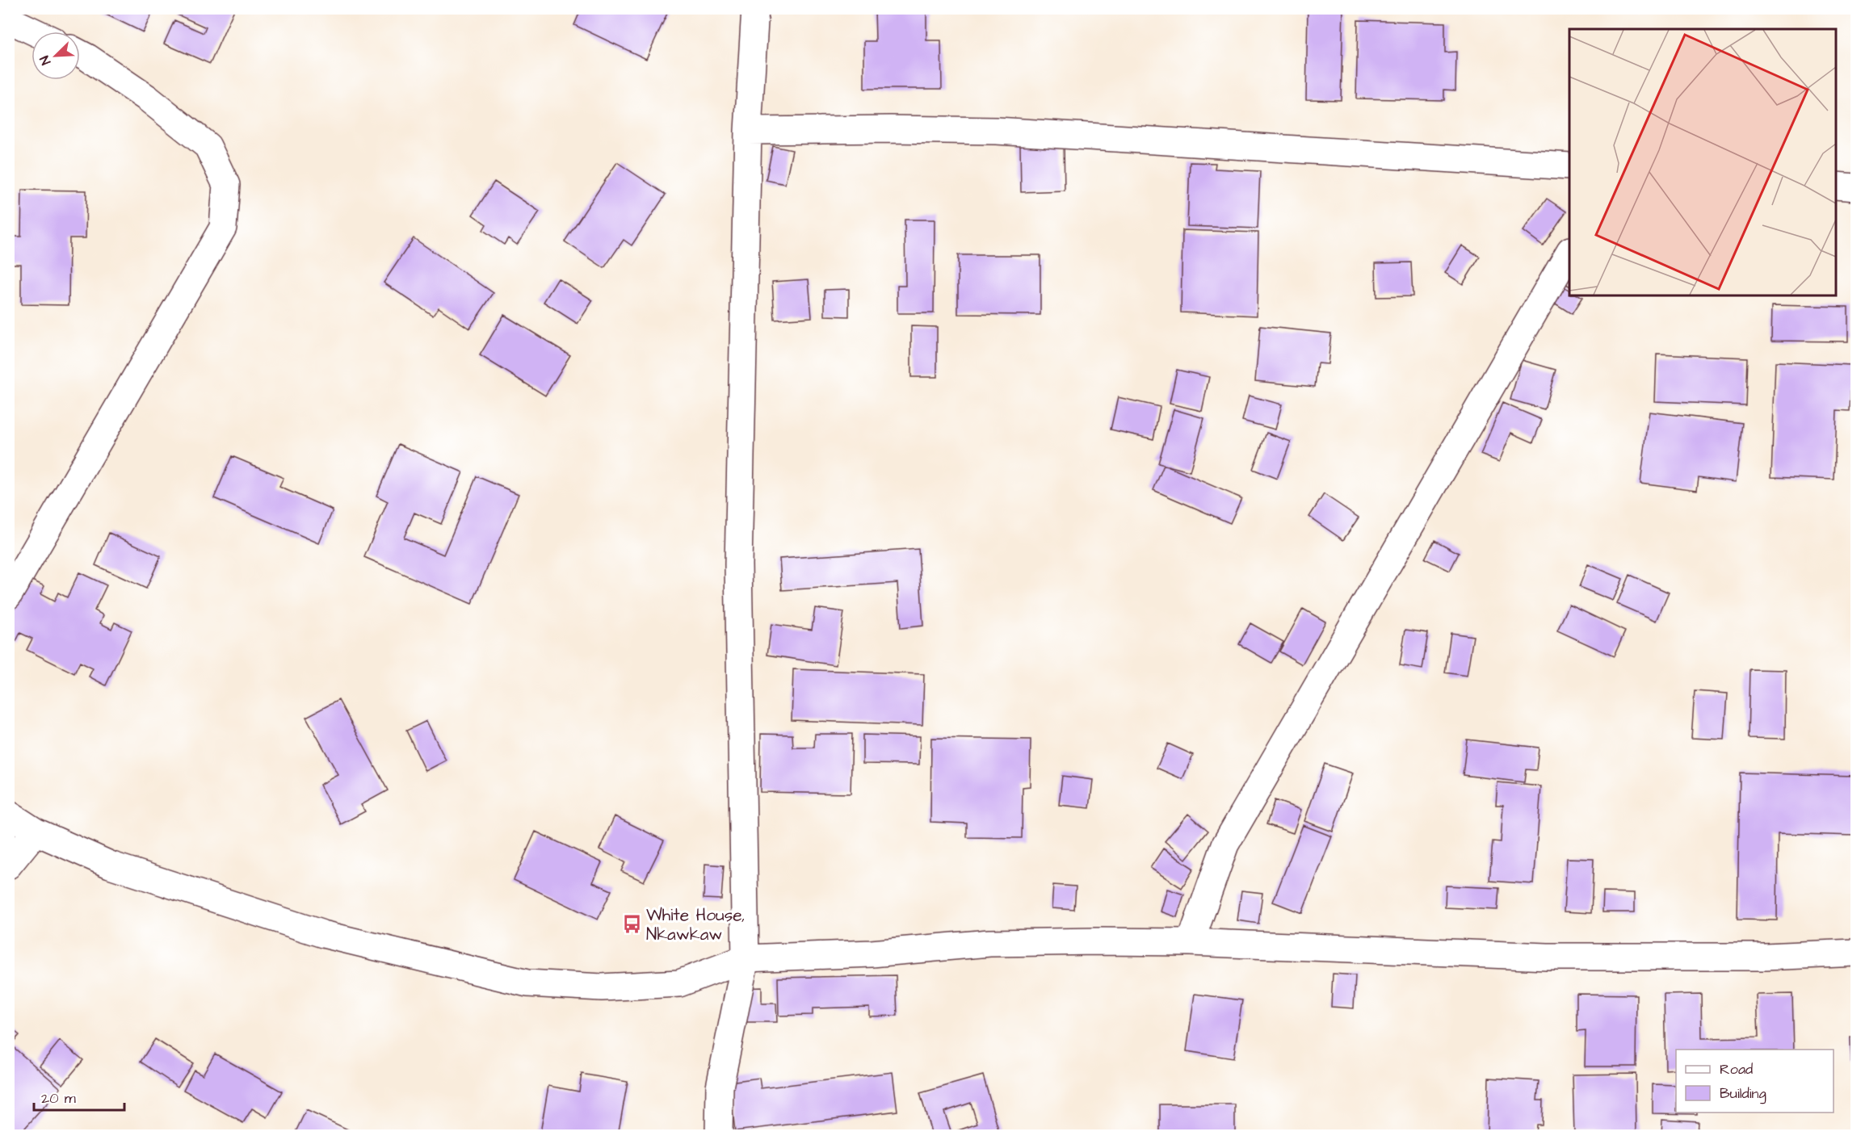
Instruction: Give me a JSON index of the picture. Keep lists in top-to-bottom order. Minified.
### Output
{"places":{"bus stop":["White House, Nkawkaw"]},"legend":["Road","Building"],"scale_bar":"20 m","north":"bottom left"}
